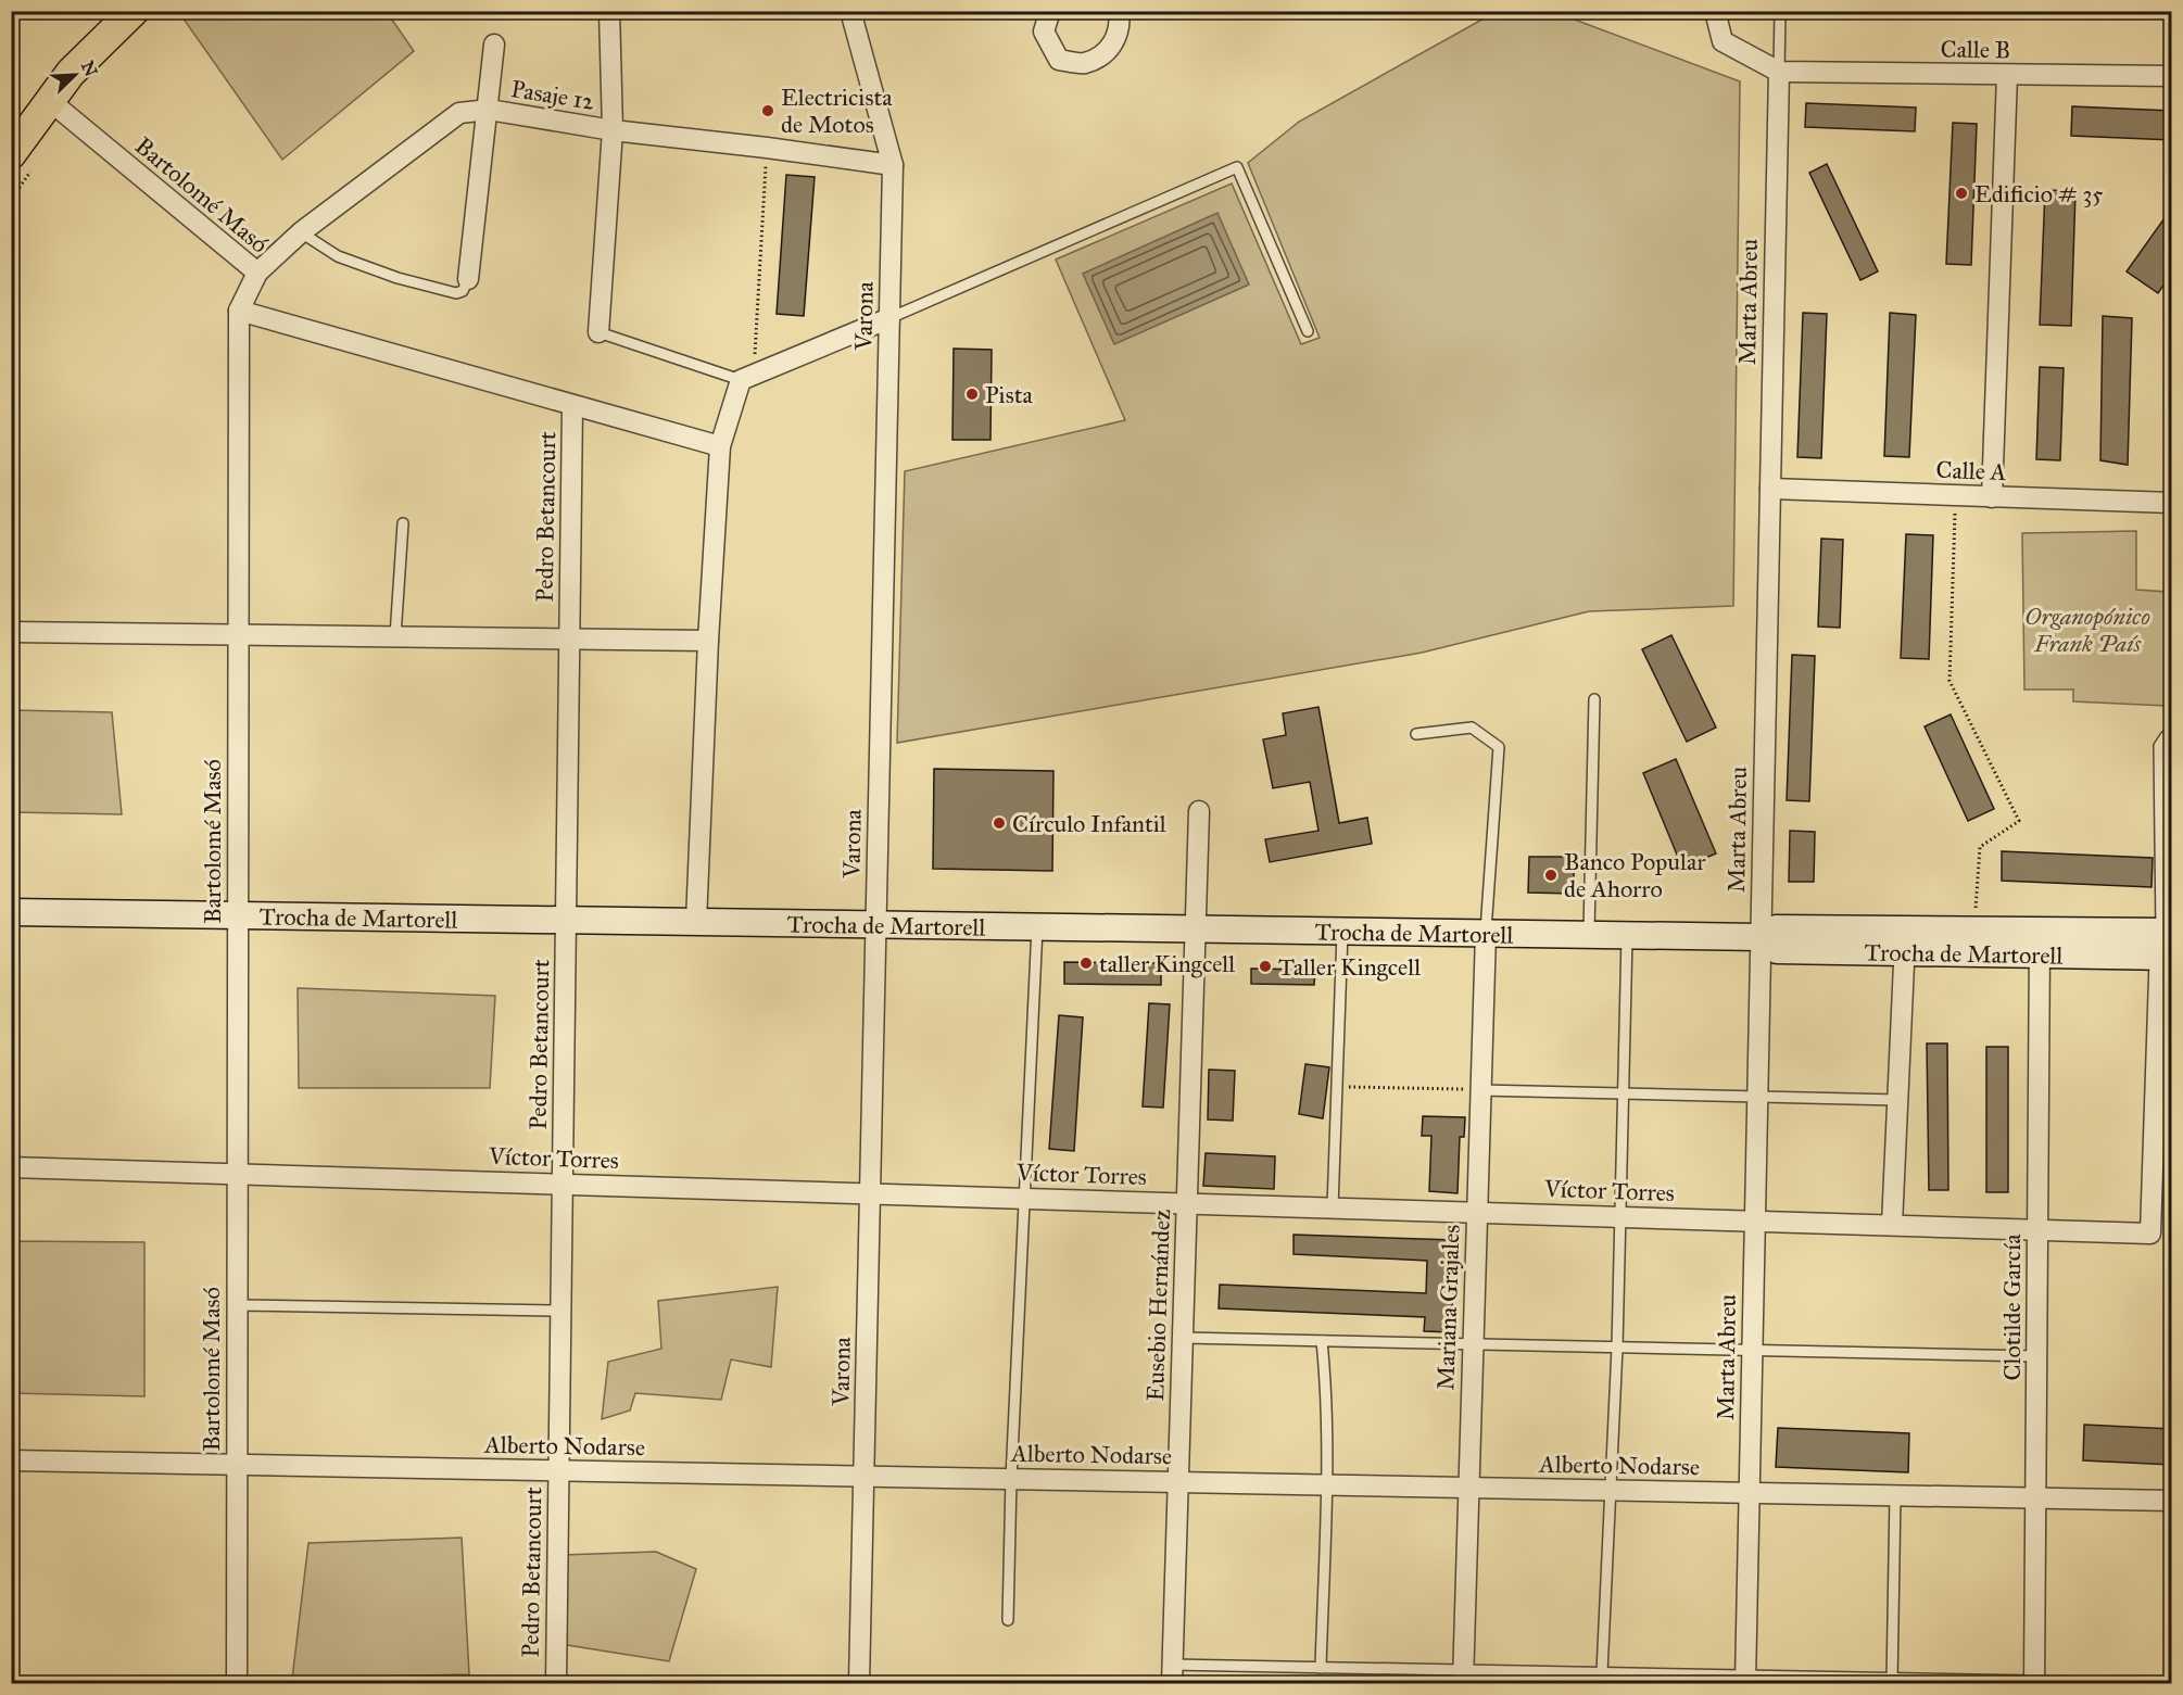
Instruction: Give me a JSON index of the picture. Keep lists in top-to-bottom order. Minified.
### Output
{"streets":{"street":["Calle B","Pasaje 12","Bartolomé Masó","Marta Abreu","Varona","Calle A","Pedro Betancourt","Trocha de Martorell","Víctor Torres","Eusebio Hernández","Mariana Grajales","Clotilde García","Alberto Nodarse"]},"crossings":[["Calle B","Marta Abreu"],["Pasaje 12","Bartolomé Masó"],["Pasaje 12","Varona"],["Bartolomé Masó","Trocha de Martorell"],["Bartolomé Masó","Víctor Torres"],["Bartolomé Masó","Alberto Nodarse"],["Marta Abreu","Calle A"],["Marta Abreu","Trocha de Martorell"],["Marta Abreu","Víctor Torres"],["Marta Abreu","Alberto Nodarse"],["Varona","Trocha de Martorell"],["Varona","Víctor Torres"],["Varona","Alberto Nodarse"],["Pedro Betancourt","Trocha de Martorell"],["Pedro Betancourt","Víctor Torres"],["Pedro Betancourt","Alberto Nodarse"],["Trocha de Martorell","Víctor Torres"],["Trocha de Martorell","Eusebio Hernández"],["Trocha de Martorell","Mariana Grajales"],["Trocha de Martorell","Clotilde García"],["Víctor Torres","Eusebio Hernández"],["Víctor Torres","Mariana Grajales"],["Víctor Torres","Clotilde García"],["Eusebio Hernández","Alberto Nodarse"],["Mariana Grajales","Alberto Nodarse"],["Clotilde García","Alberto Nodarse"]],"parks":["Organopónico Frank País"],"places":["Electricista de Motos","Edificio # 35","Pista","Círculo Infantil","Banco Popular de Ahorro","taller Kingcell","Taller Kingcell"],"north":"top right"}
